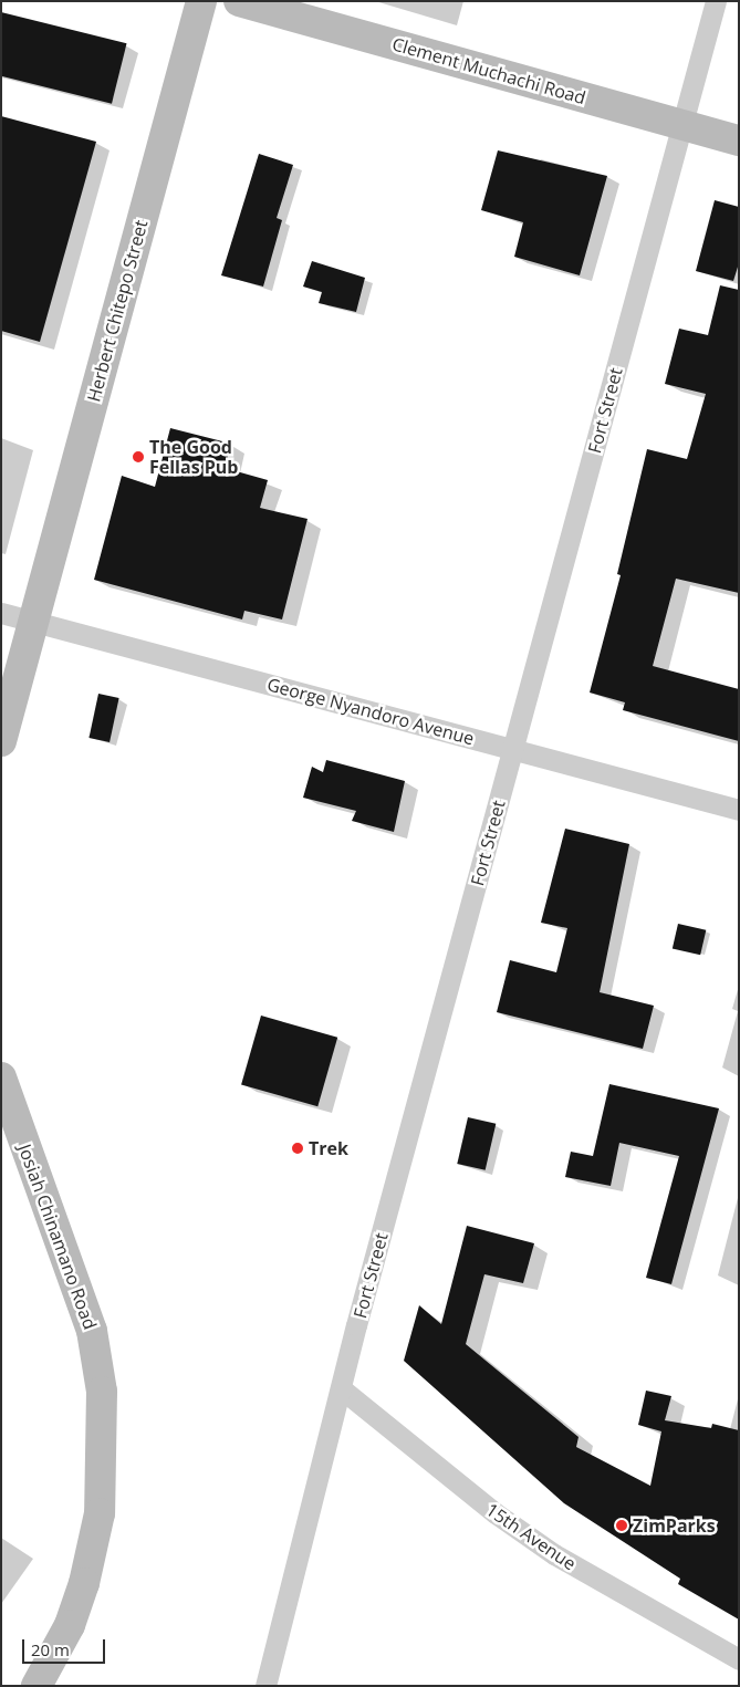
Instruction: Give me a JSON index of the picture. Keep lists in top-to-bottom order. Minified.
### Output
{"streets":{"street":["Clement Muchachi Road","Herbert Chitepo Street","Fort Street","George Nyandoro Avenue","Josiah Chinamano Road","15th Avenue"]},"crossings":[["Clement Muchachi Road","Fort Street"],["Herbert Chitepo Street","George Nyandoro Avenue"],["Fort Street","George Nyandoro Avenue"],["Fort Street","15th Avenue"]],"places":["The Good Fellas Pub","Trek","ZimParks"],"scale_bar":"20 m"}
